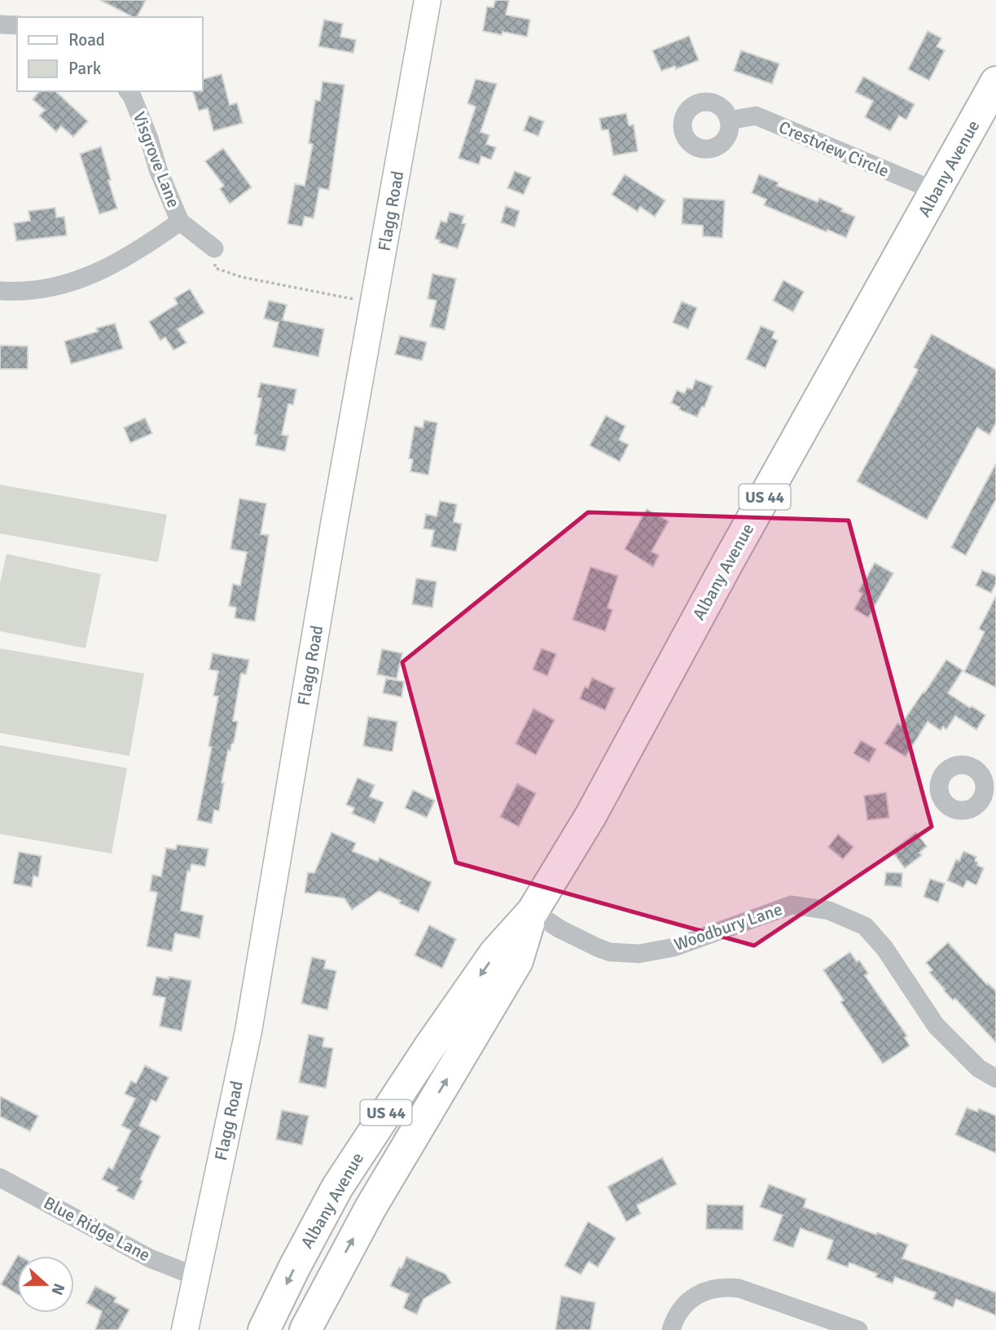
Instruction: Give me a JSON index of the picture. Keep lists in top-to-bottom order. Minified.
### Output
{"streets":{"highway":["Albany Avenue","US 44"],"street":["Crestview Circle","Visgrove Lane","Flagg Road","Woodbury Lane","Blue Ridge Lane"]},"crossings":[["Crestview Circle","Albany Avenue"],["Albany Avenue","Woodbury Lane"],["Flagg Road","Blue Ridge Lane"]],"legend":["Road","Park"],"north":"right"}
